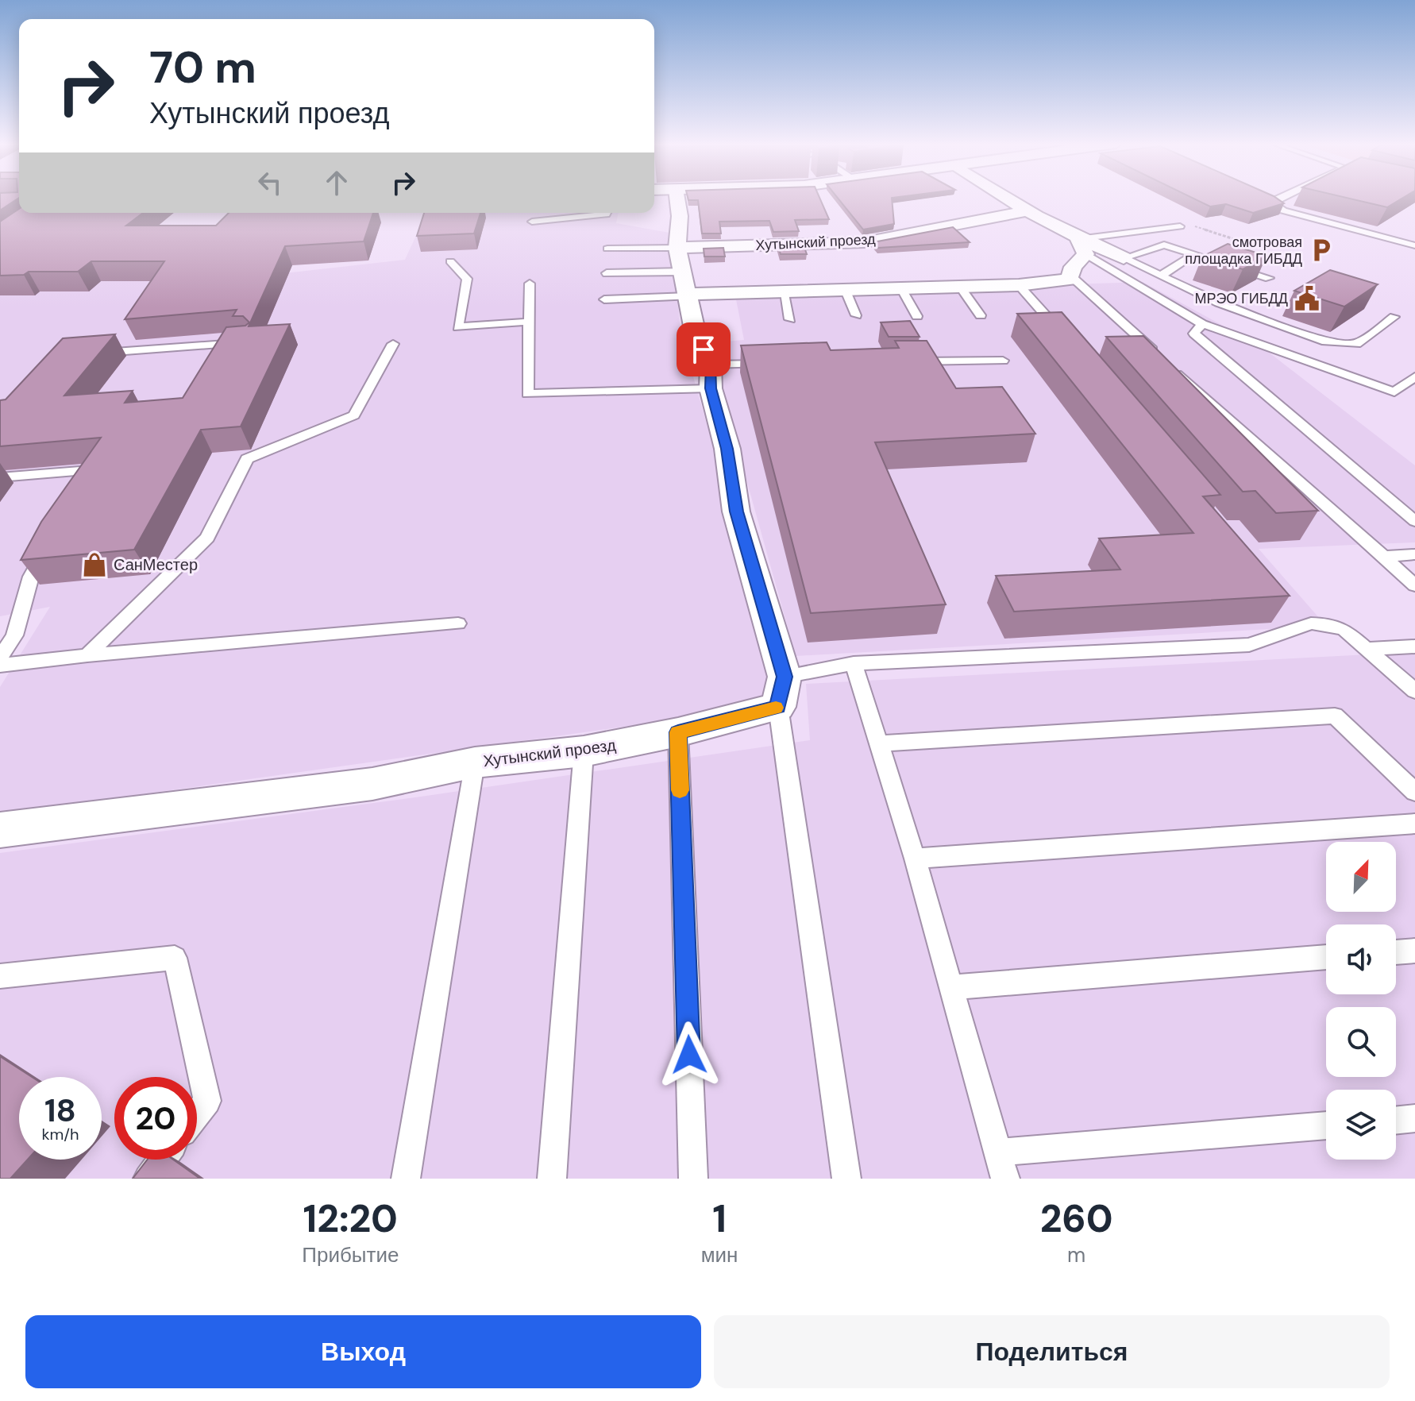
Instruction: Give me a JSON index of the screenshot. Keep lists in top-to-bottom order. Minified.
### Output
{"streets":{"street":["Хутынский проезд"]},"places":{"parking":["смотровая площадка ГИБДД"],"public building":["МРЭО ГИБДД"],"shop":["СанМестер"]},"north":"top right","page":{"turn":["70 m","Хутынский проезд"],"speed":"18 km/h","limit":"20","eta":["12:20","Прибытие","1","мин","260","m"],"buttons":["Выход","Поделиться"]}}
